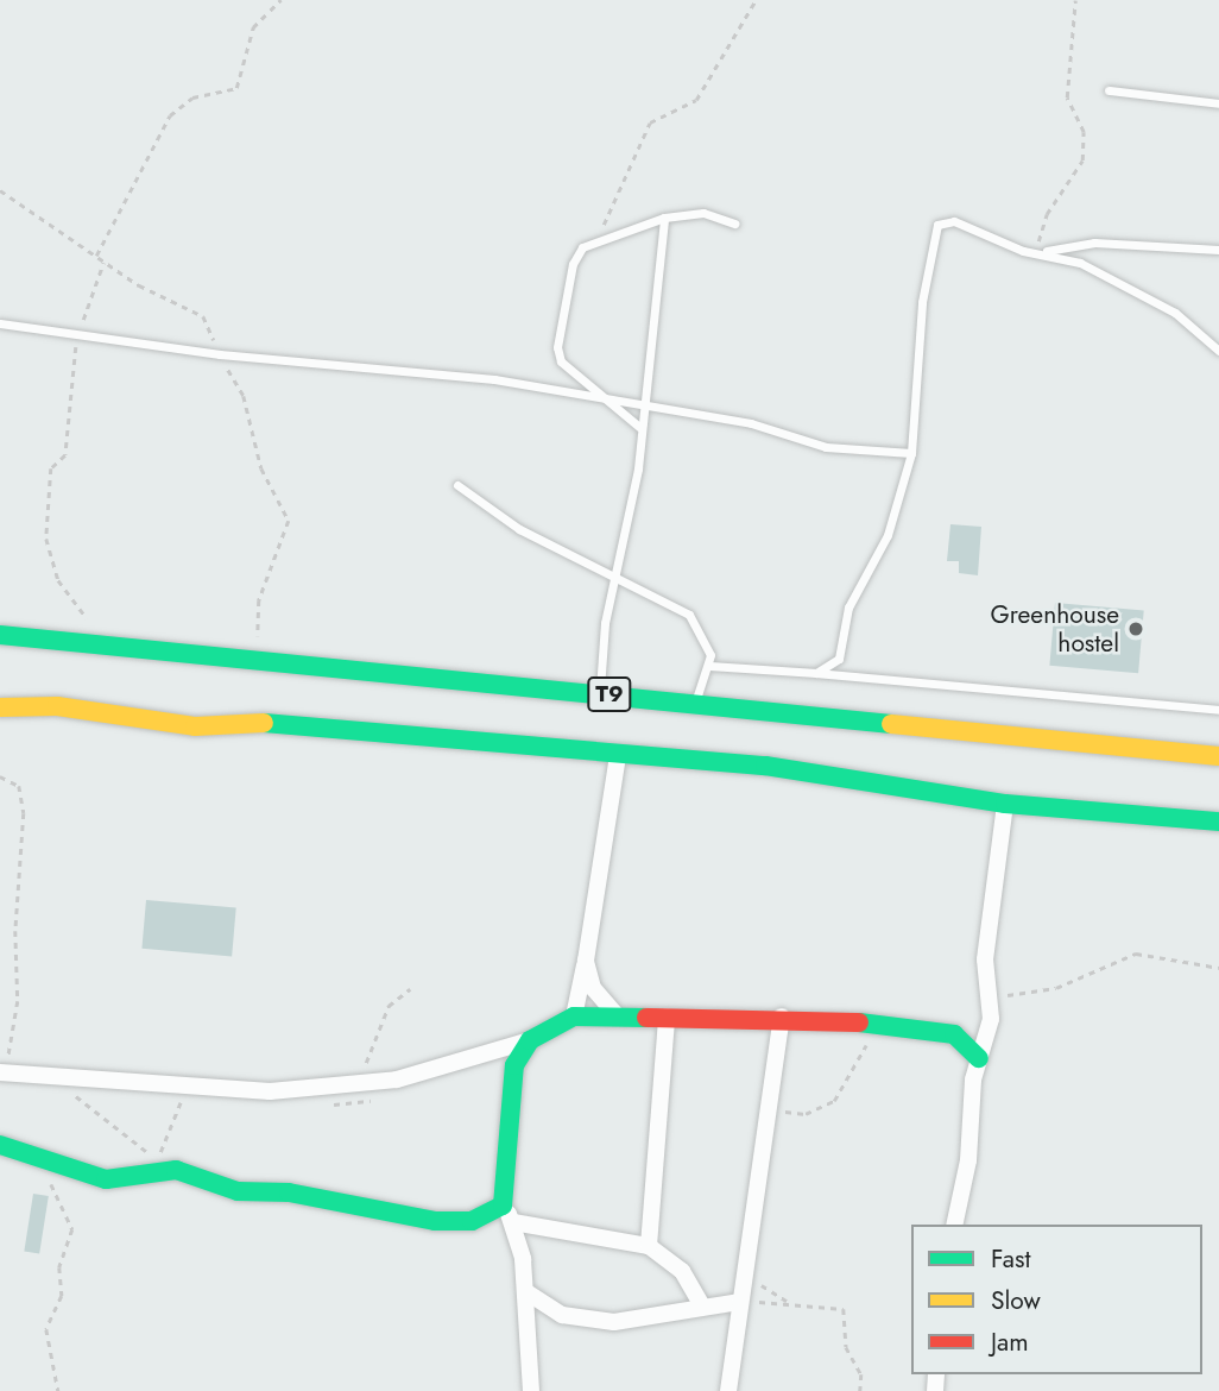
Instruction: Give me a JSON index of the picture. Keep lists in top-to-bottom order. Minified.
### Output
{"streets":{"main road":["T9"]},"places":["Greenhouse hostel"],"legend":["Fast","Slow","Jam"]}
